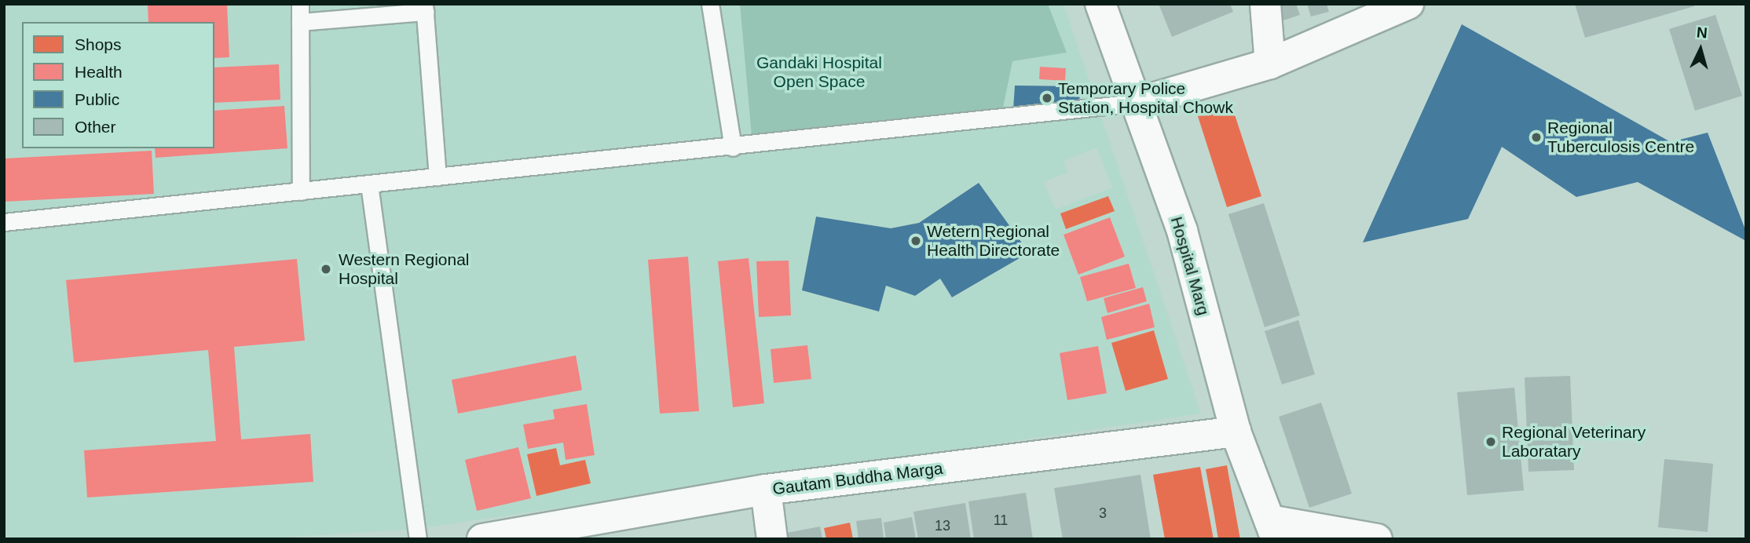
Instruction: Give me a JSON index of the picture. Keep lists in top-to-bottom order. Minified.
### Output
{"streets":{"main road":["Hospital Marg","Gautam Buddha Marga"]},"crossings":[["Hospital Marg","Gautam Buddha Marga"]],"parks":["Gandaki Hospital Open Space"],"places":["Temporary Police Station, Hospital Chowk","Regional Tuberculosis Centre","Wetern Regional Health Directorate","Western Regional Hospital","Regional Veterinary Laboratary"],"house_numbers":["3","11","13"],"legend":["Shops","Health","Public","Other"],"north":"top"}
